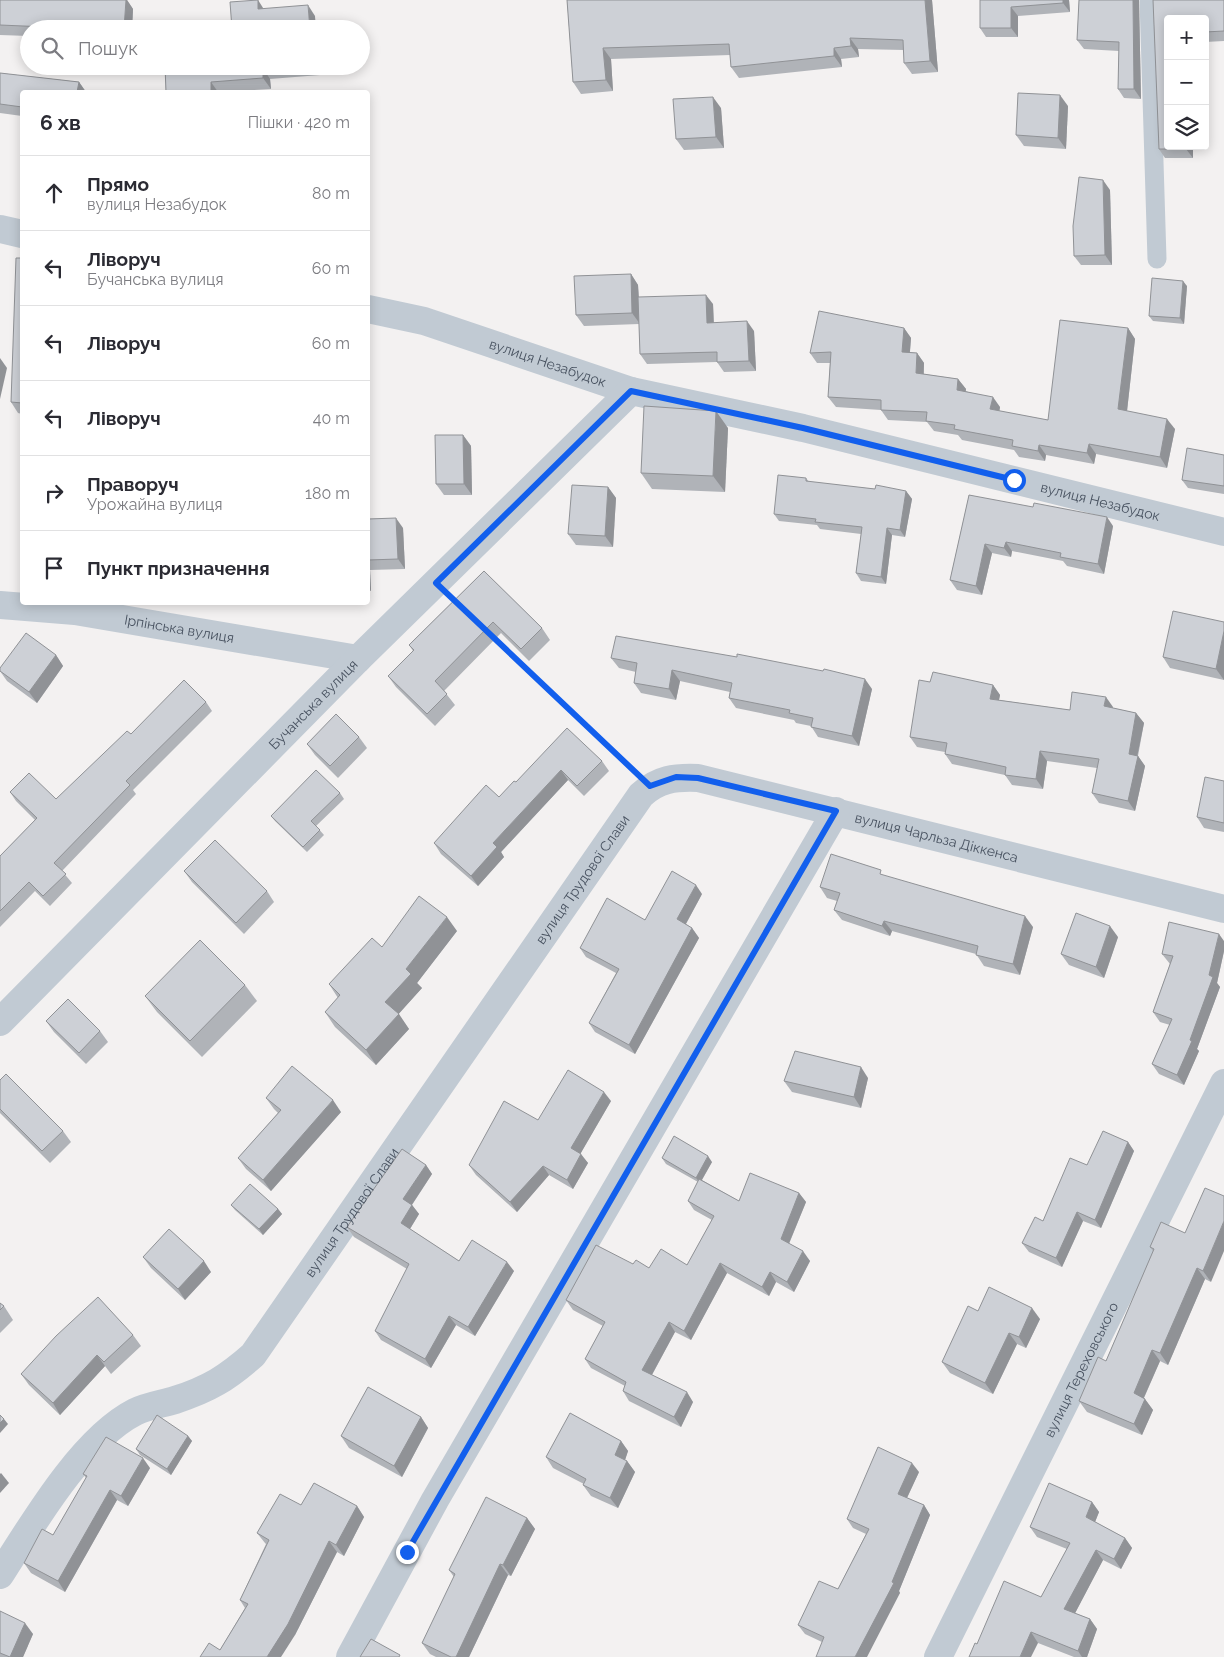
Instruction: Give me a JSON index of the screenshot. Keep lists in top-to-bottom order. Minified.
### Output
{"streets":{"street":["вулиця Незабудок","Ірпінська вулиця","Бучанська вулиця","вулиця Чарльза Діккенса","вулиця Трудової Слави","вулиця Тереховського"]},"crossings":[["вулиця Незабудок","Бучанська вулиця"],["Ірпінська вулиця","Бучанська вулиця"],["вулиця Чарльза Діккенса","вулиця Трудової Слави"]],"page":{"map_buttons":["+","−"],"search":"Пошук","heading":["6 хв","Пішки · 420 m"],"list":[["Прямо","вулиця Незабудок","80 m"],["Ліворуч","Бучанська вулиця","60 m"],["Ліворуч","60 m"],["Ліворуч","40 m"],["Праворуч","Урожайна вулиця","180 m"],"Пункт призначення"]}}
